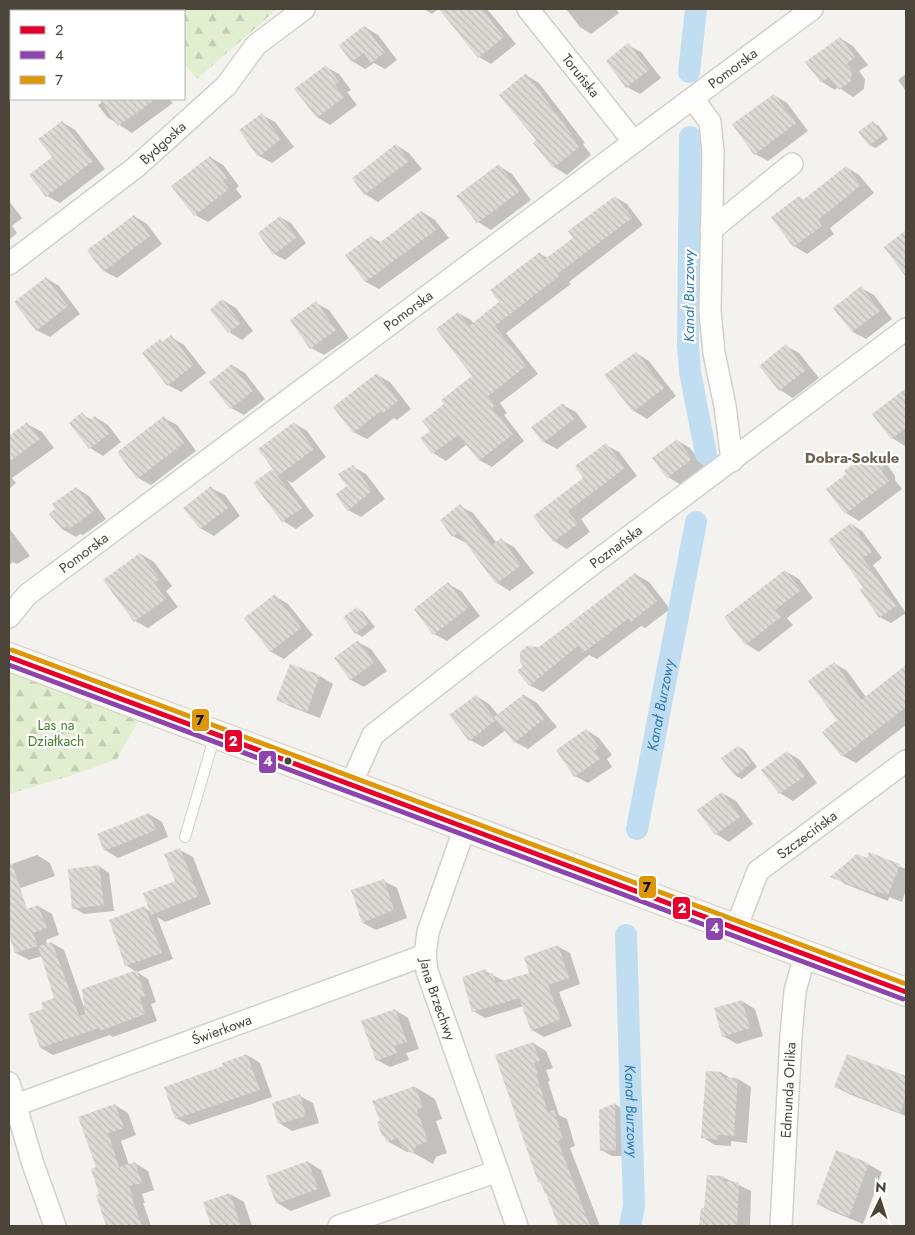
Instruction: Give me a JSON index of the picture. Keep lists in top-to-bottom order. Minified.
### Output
{"streets":{"street":["Pomorska","Toruńska","Bydgoska","Poznańska","Szczecińska","Jana Brzechwy","Świerkowa","Edmunda Orlika"]},"crossings":[["Pomorska","Toruńska"],["Jana Brzechwy","Świerkowa"]],"districts":["Dobra-Sokule"],"water":["Kanał Burzowy"],"parks":["Las na Działkach"],"lines":["transit line 7","transit line 2","transit line 4"],"legend":["2","4","7"],"north":"top"}
